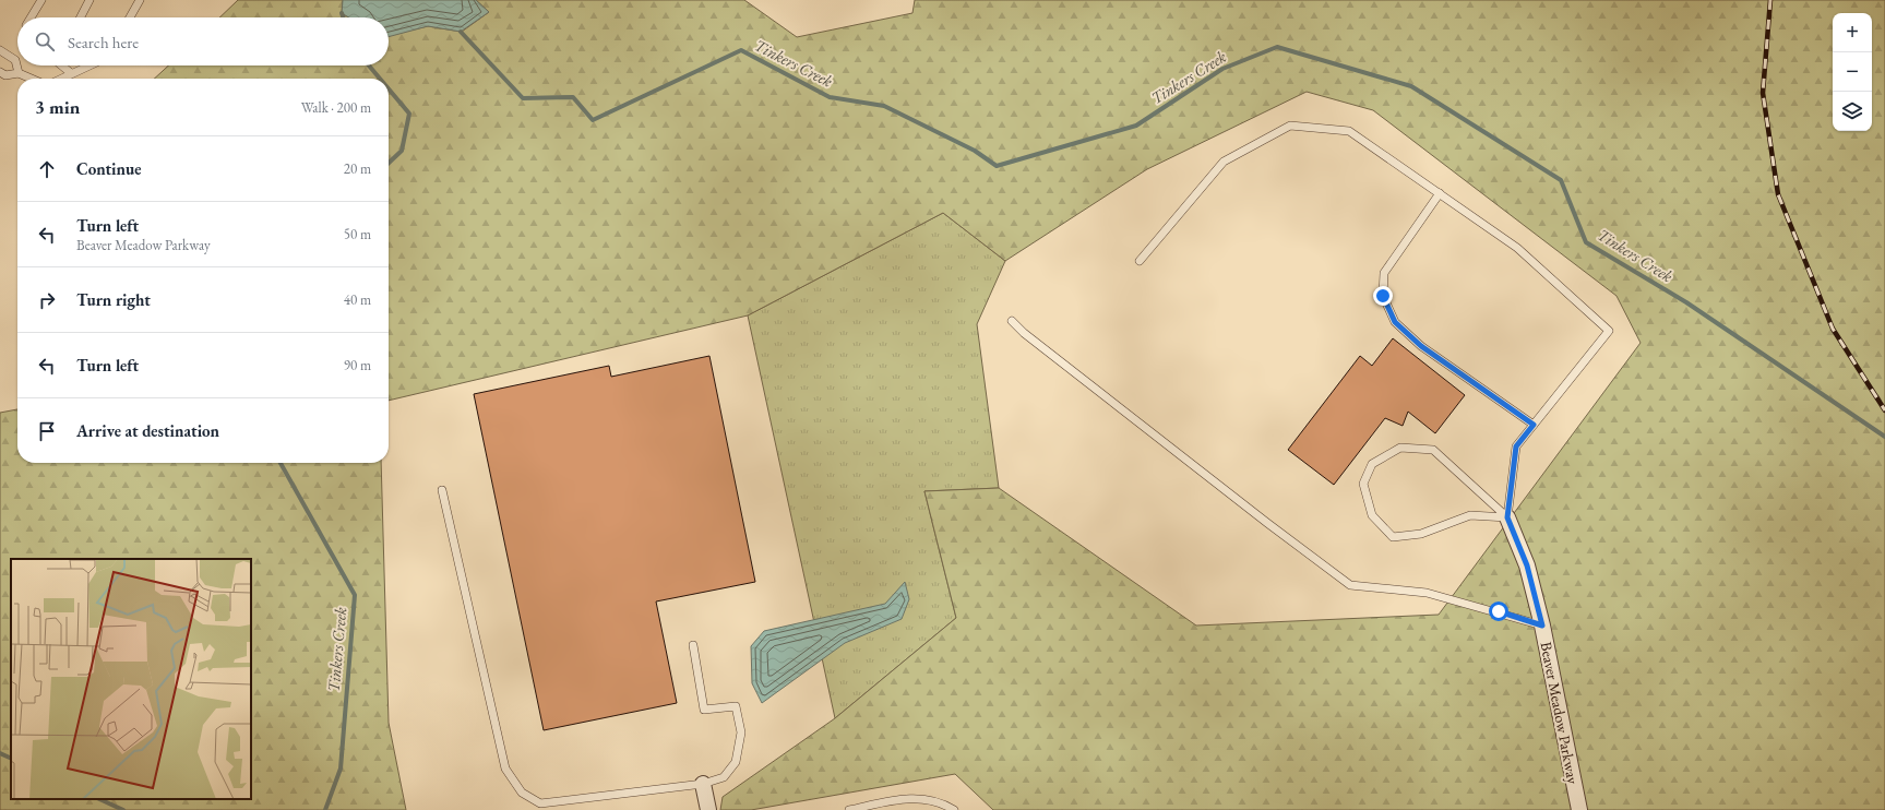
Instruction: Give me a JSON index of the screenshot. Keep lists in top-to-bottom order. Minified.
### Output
{"streets":{"street":["Beaver Meadow Parkway"]},"water":["Tinkers Creek"],"page":{"map_buttons":["+","−"],"search":"Search here","heading":["3 min","Walk · 200 m"],"list":[["Continue","20 m"],["Turn left","Beaver Meadow Parkway","50 m"],["Turn right","40 m"],["Turn left","90 m"],"Arrive at destination"]}}
